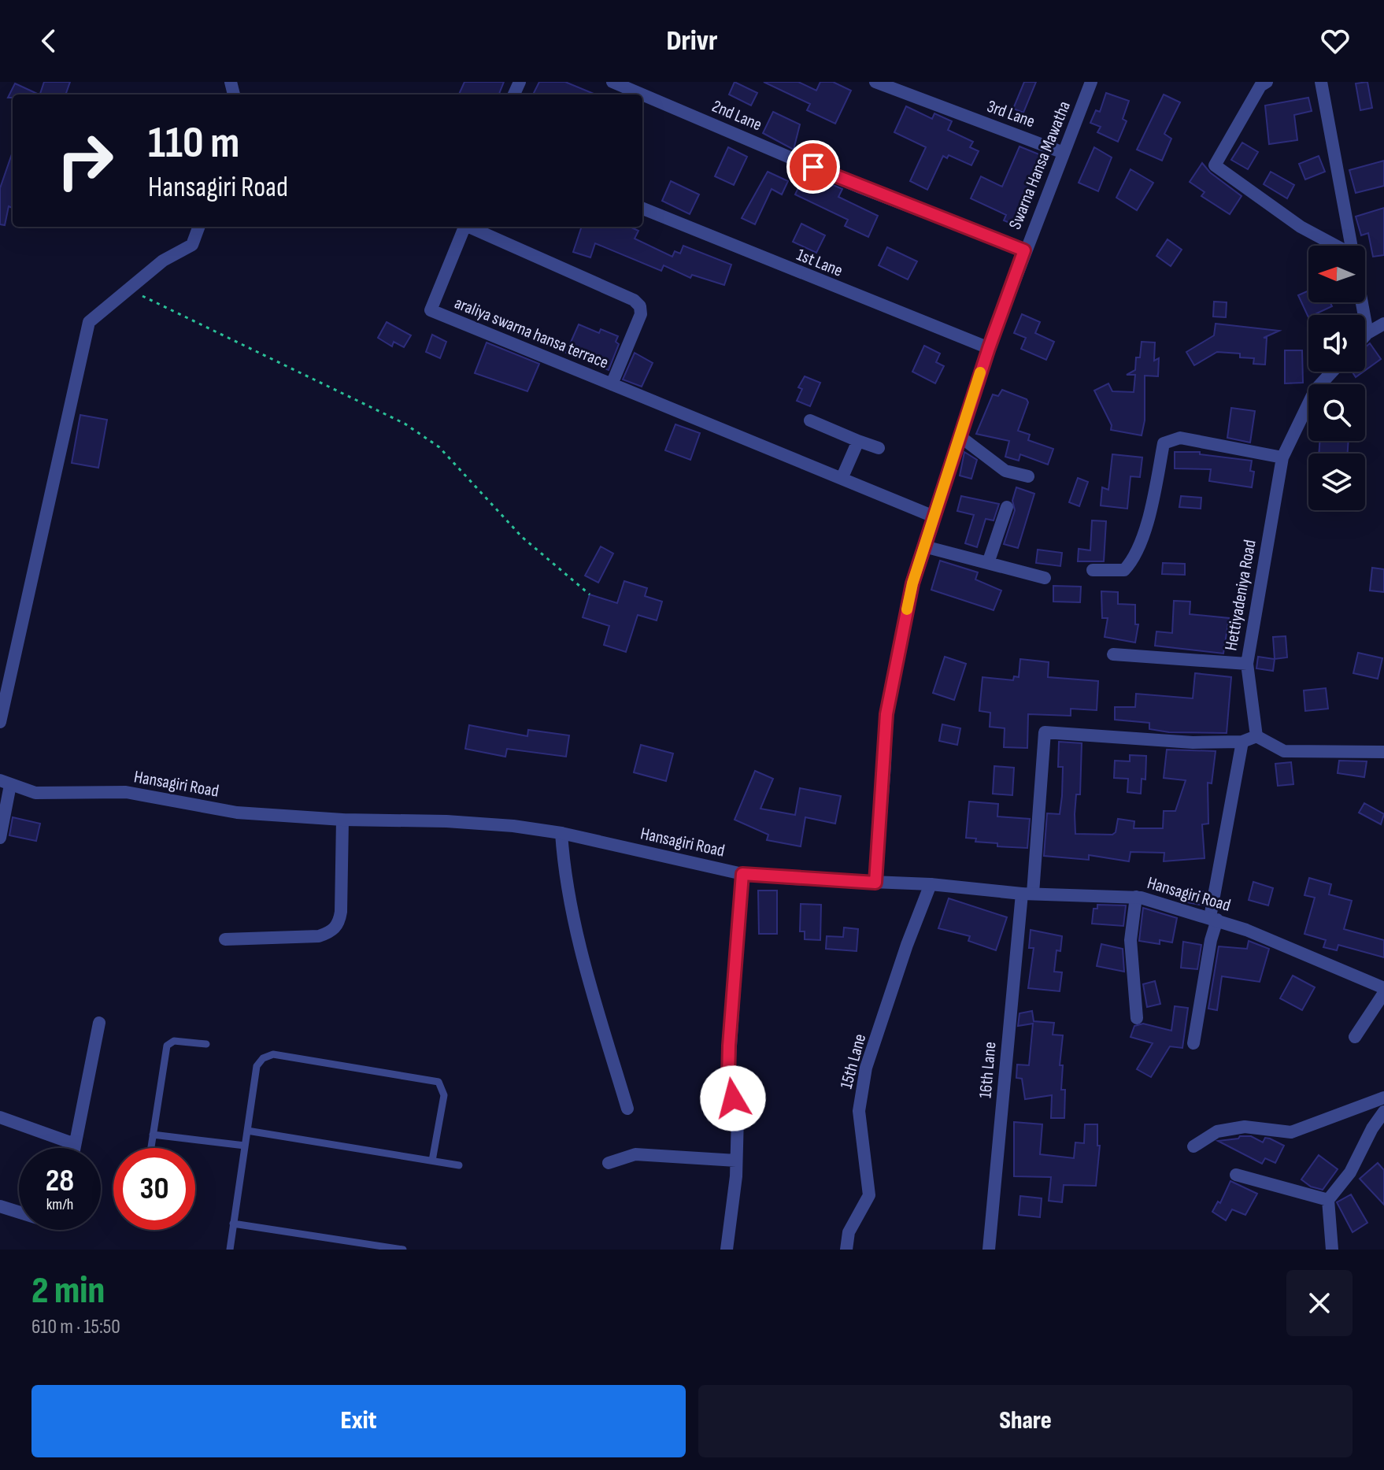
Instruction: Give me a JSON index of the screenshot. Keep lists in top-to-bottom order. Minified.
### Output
{"streets":{"street":["3rd Lane","2nd Lane","Swarna Hansa Mawatha","1st Lane","araliya swarna hansa terrace","Hettiyadeniya Road","Hansagiri Road","15th Lane","16th Lane"]},"crossings":[["3rd Lane","Swarna Hansa Mawatha"],["2nd Lane","Swarna Hansa Mawatha"],["Swarna Hansa Mawatha","1st Lane"],["Swarna Hansa Mawatha","araliya swarna hansa terrace"],["Swarna Hansa Mawatha","Hansagiri Road"],["Hansagiri Road","15th Lane"],["Hansagiri Road","16th Lane"]],"north":"left","page":{"header":"Drivr","turn":["110 m","Hansagiri Road"],"speed":"28 km/h","limit":"30","heading":["2 min","610 m · 15:50"],"buttons":["Exit","Share"]}}
